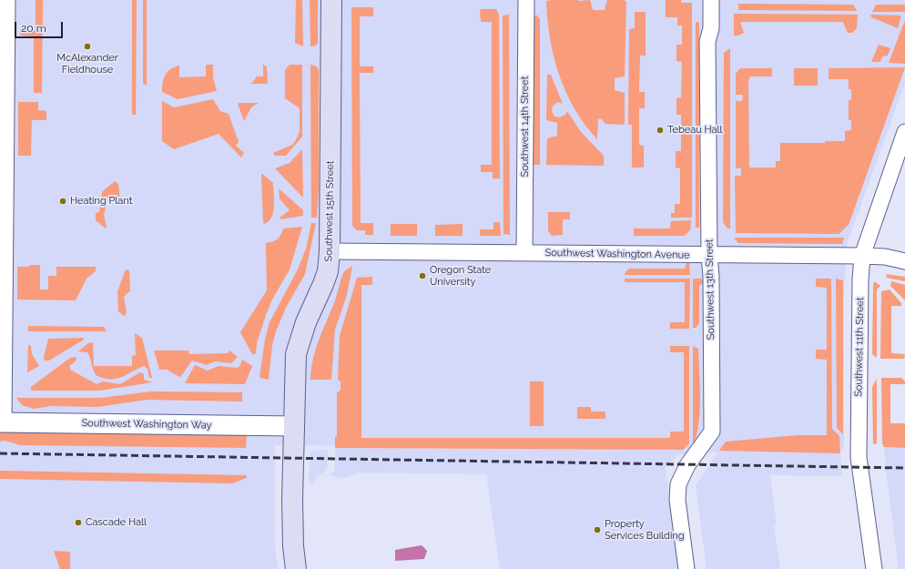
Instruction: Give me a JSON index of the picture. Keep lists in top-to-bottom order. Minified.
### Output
{"streets":{"main road":["Southwest 15th Street"],"street":["Southwest 14th Street","Southwest Washington Avenue","Southwest 13th Street","Southwest 11th Street","Southwest Washington Way"]},"crossings":[["Southwest 14th Street","Southwest Washington Avenue"],["Southwest 15th Street","Southwest Washington Avenue"],["Southwest 15th Street","Southwest Washington Way"],["Southwest Washington Avenue","Southwest 13th Street"],["Southwest Washington Avenue","Southwest 11th Street"]],"places":["McAlexander Fieldhouse","Tebeau Hall","Heating Plant","Oregon State University","Cascade Hall","Property Services Building"],"scale_bar":"20 m"}
